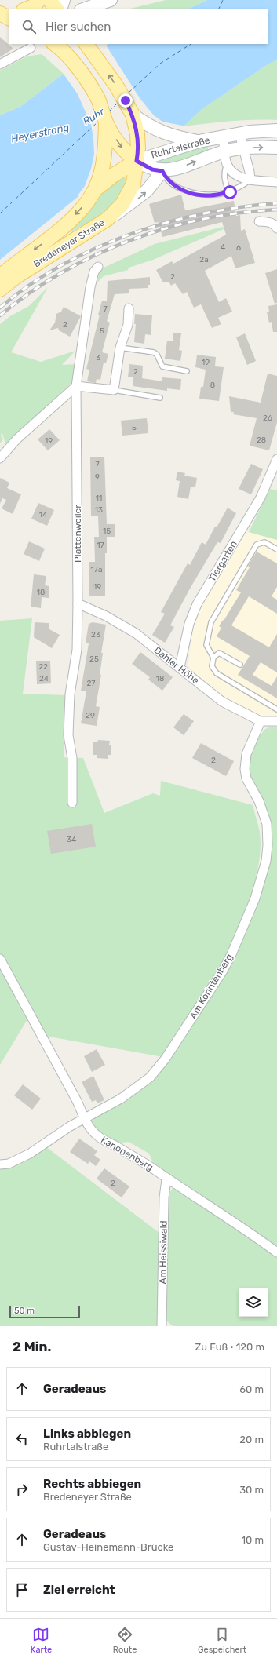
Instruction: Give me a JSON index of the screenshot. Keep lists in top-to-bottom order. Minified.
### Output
{"streets":{"main road":["Ruhrtalstraße","Bredeneyer Straße"],"street":["Plattenweiler","Tiergarten","Dahler Höhe","Am Korintenberg","Kanonenberg","Am Heissiwald"]},"crossings":[["Ruhrtalstraße","Bredeneyer Straße"],["Plattenweiler","Dahler Höhe"],["Tiergarten","Dahler Höhe"],["Dahler Höhe","Am Korintenberg"],["Am Korintenberg","Kanonenberg"],["Kanonenberg","Am Heissiwald"]],"water":["Ruhr","Heyerstrang"],"house_numbers":["4","6","2a","2","7","2","5","3","19","2","8","26","5","28","19","7","9","11","13","14","15","17","17a","19","18","23","25","22","24","18","27","29","2","34","2"],"scale_bar":"50 m","page":{"search":"Hier suchen","scale":"50 m","heading":["2 Min.","Zu Fuß · 120 m"],"list":[["Geradeaus","60 m"],["Links abbiegen","Ruhrtalstraße","20 m"],["Rechts abbiegen","Bredeneyer Straße","30 m"],["Geradeaus","Gustav-Heinemann-Brücke","10 m"],"Ziel erreicht"],"nav":["Karte","Route","Gespeichert"]}}
